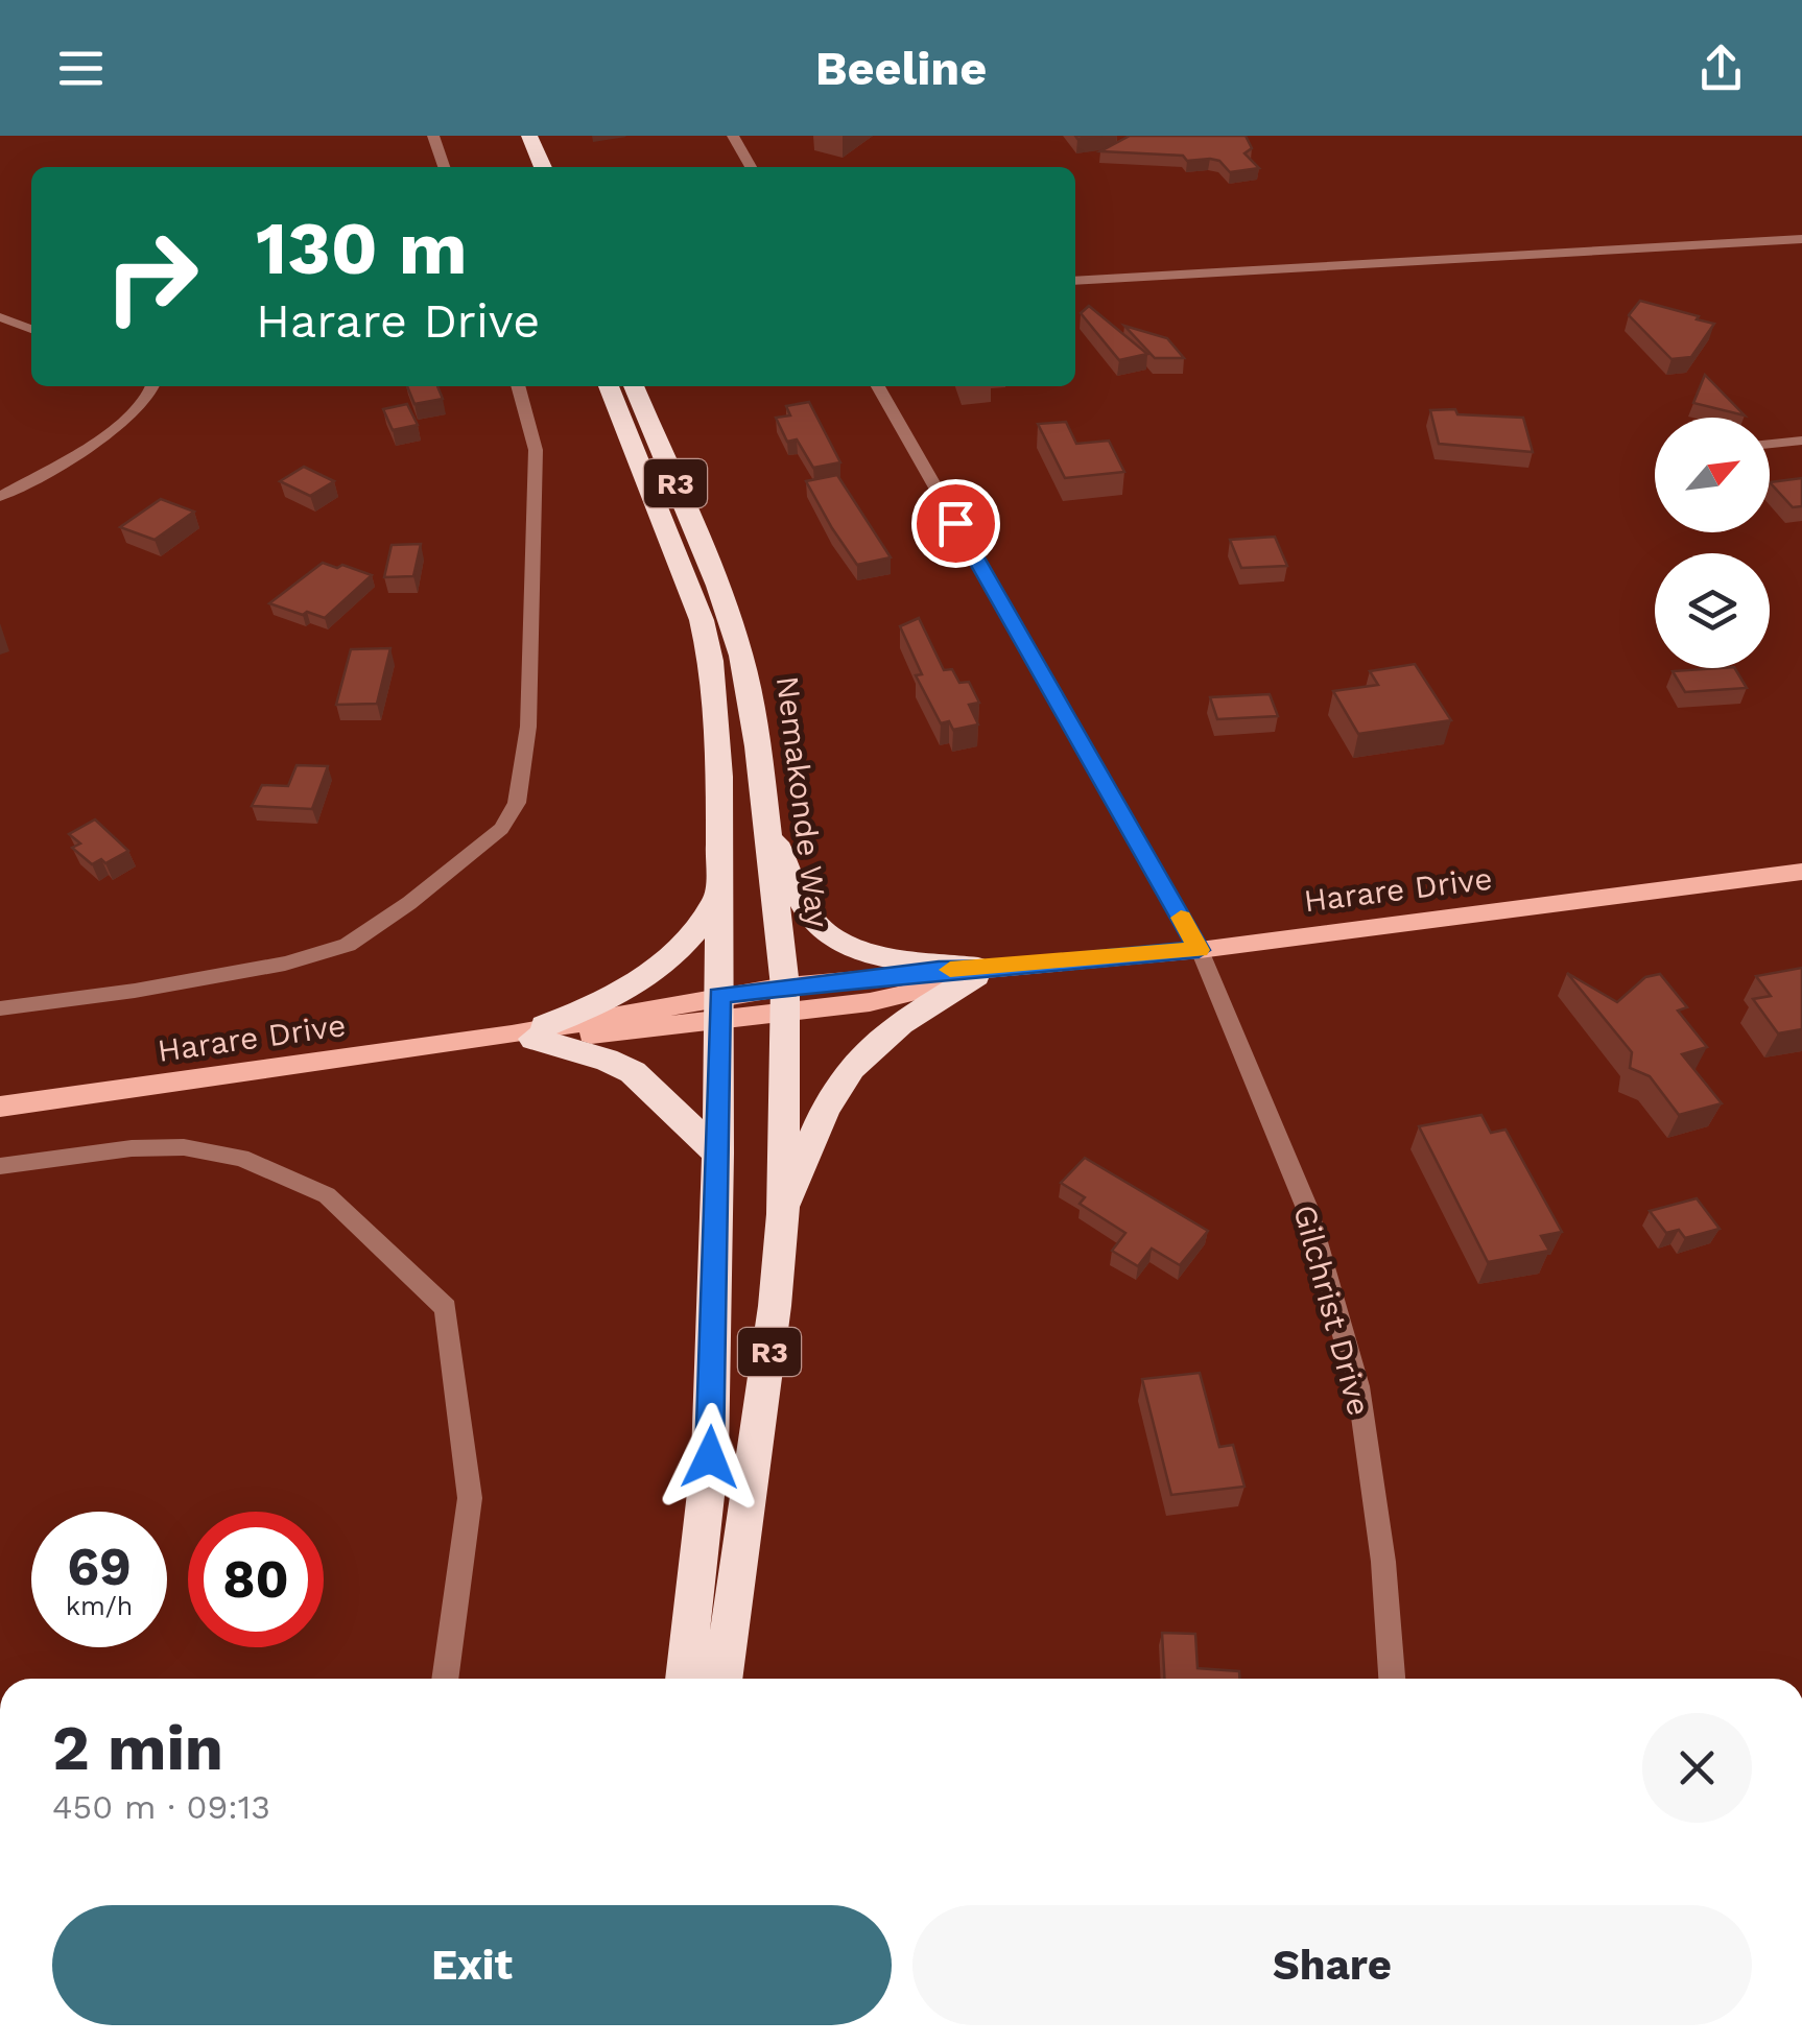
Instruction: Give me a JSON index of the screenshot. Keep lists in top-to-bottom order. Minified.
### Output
{"streets":{"highway":["R3","Nemakonde Way"],"main road":["Harare Drive"],"street":["Gilchrist Drive"]},"crossings":[["R3","Harare Drive"],["Nemakonde Way","Harare Drive"],["Harare Drive","Gilchrist Drive"]],"north":"top right","page":{"header":"Beeline","turn":["130 m","Harare Drive"],"speed":"69 km/h","limit":"80","heading":["2 min","450 m · 09:13"],"buttons":["Exit","Share"]}}
